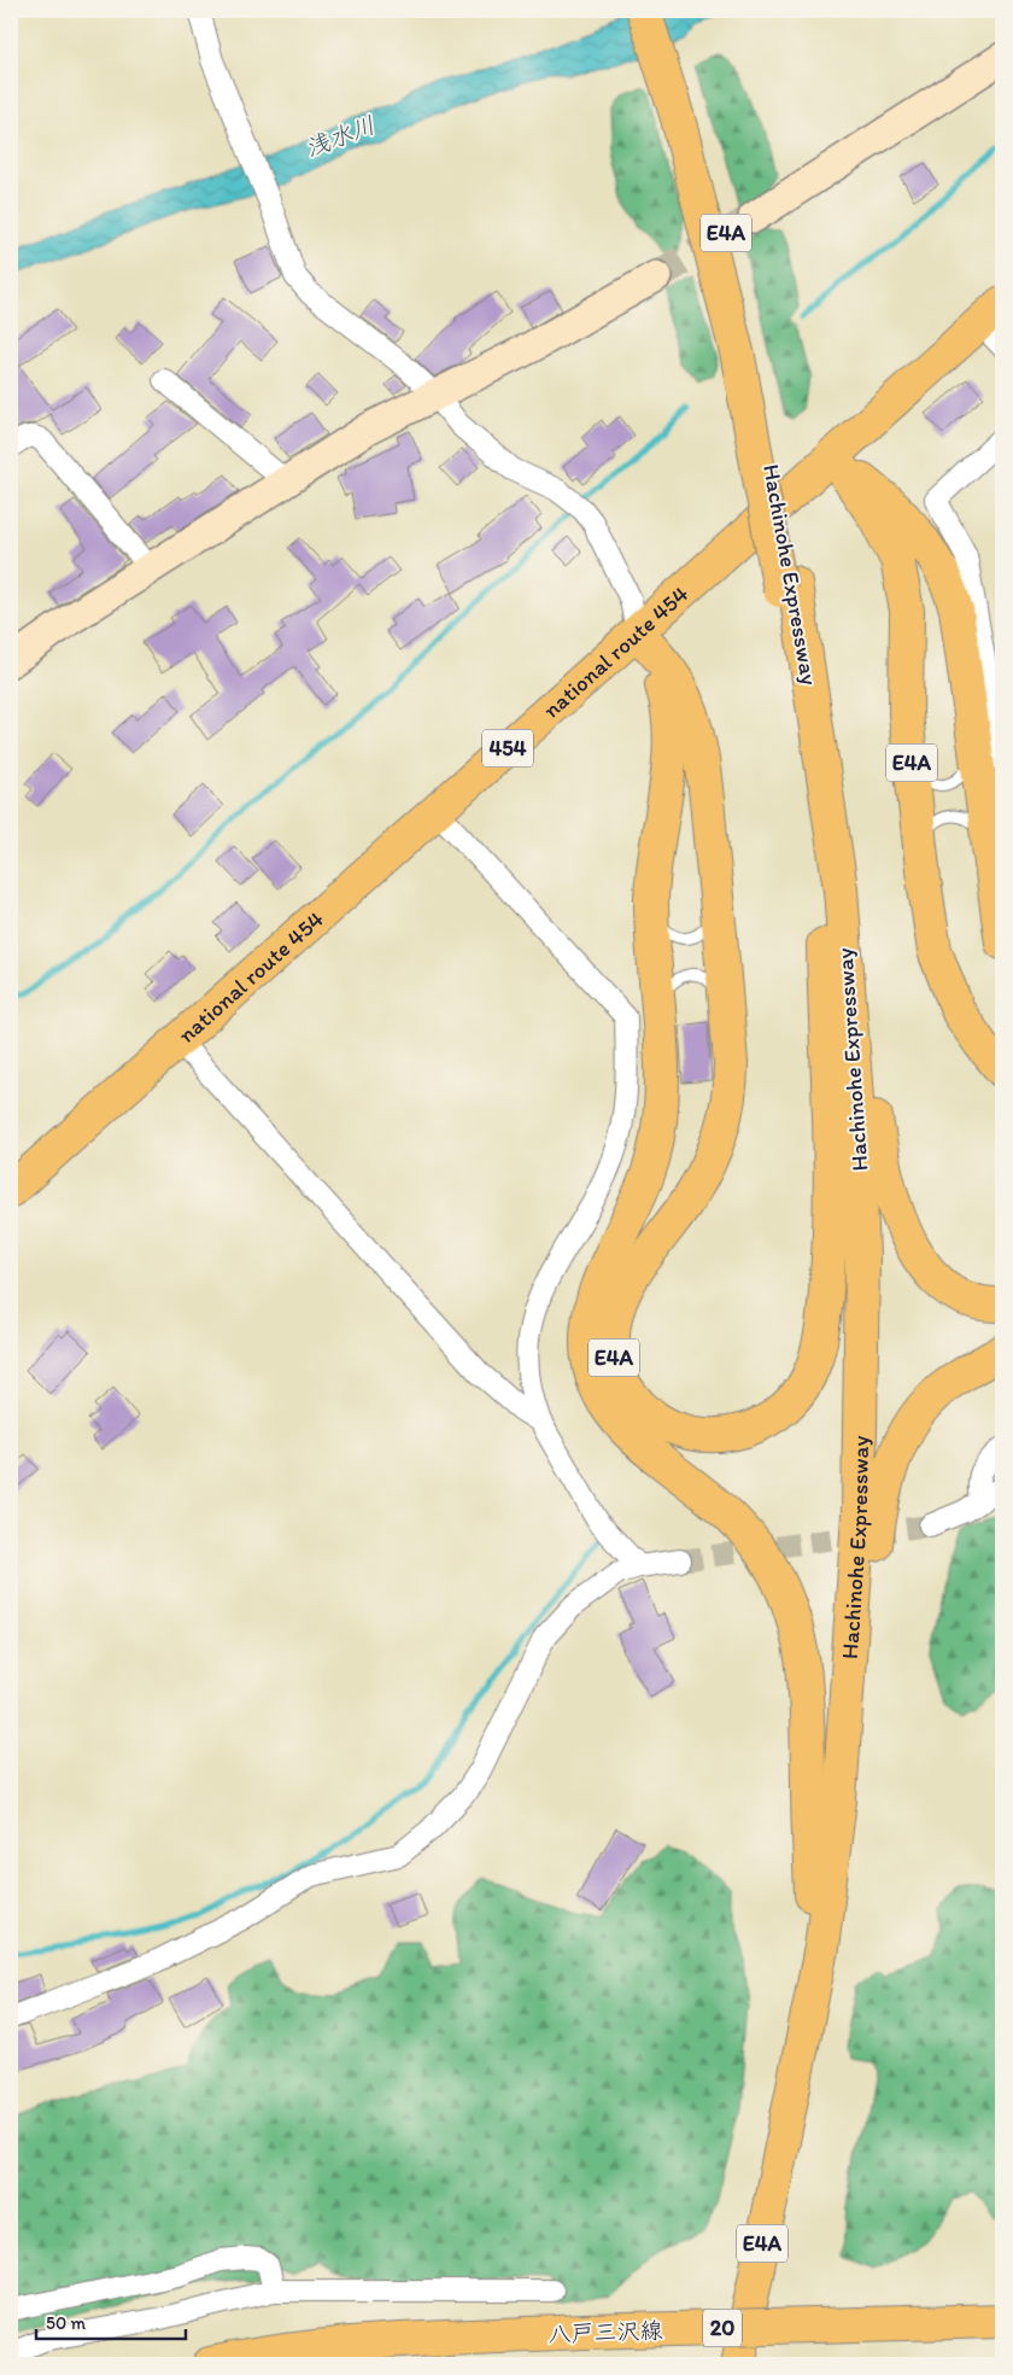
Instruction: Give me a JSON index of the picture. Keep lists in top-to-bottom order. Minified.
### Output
{"streets":{"main road":["E4A","Hachinohe Expressway","national route 454","454","20","八戸三沢線"]},"crossings":[["E4A","Hachinohe Expressway"],["E4A","national route 454"]],"water":["浅水川"],"scale_bar":"50 m"}
